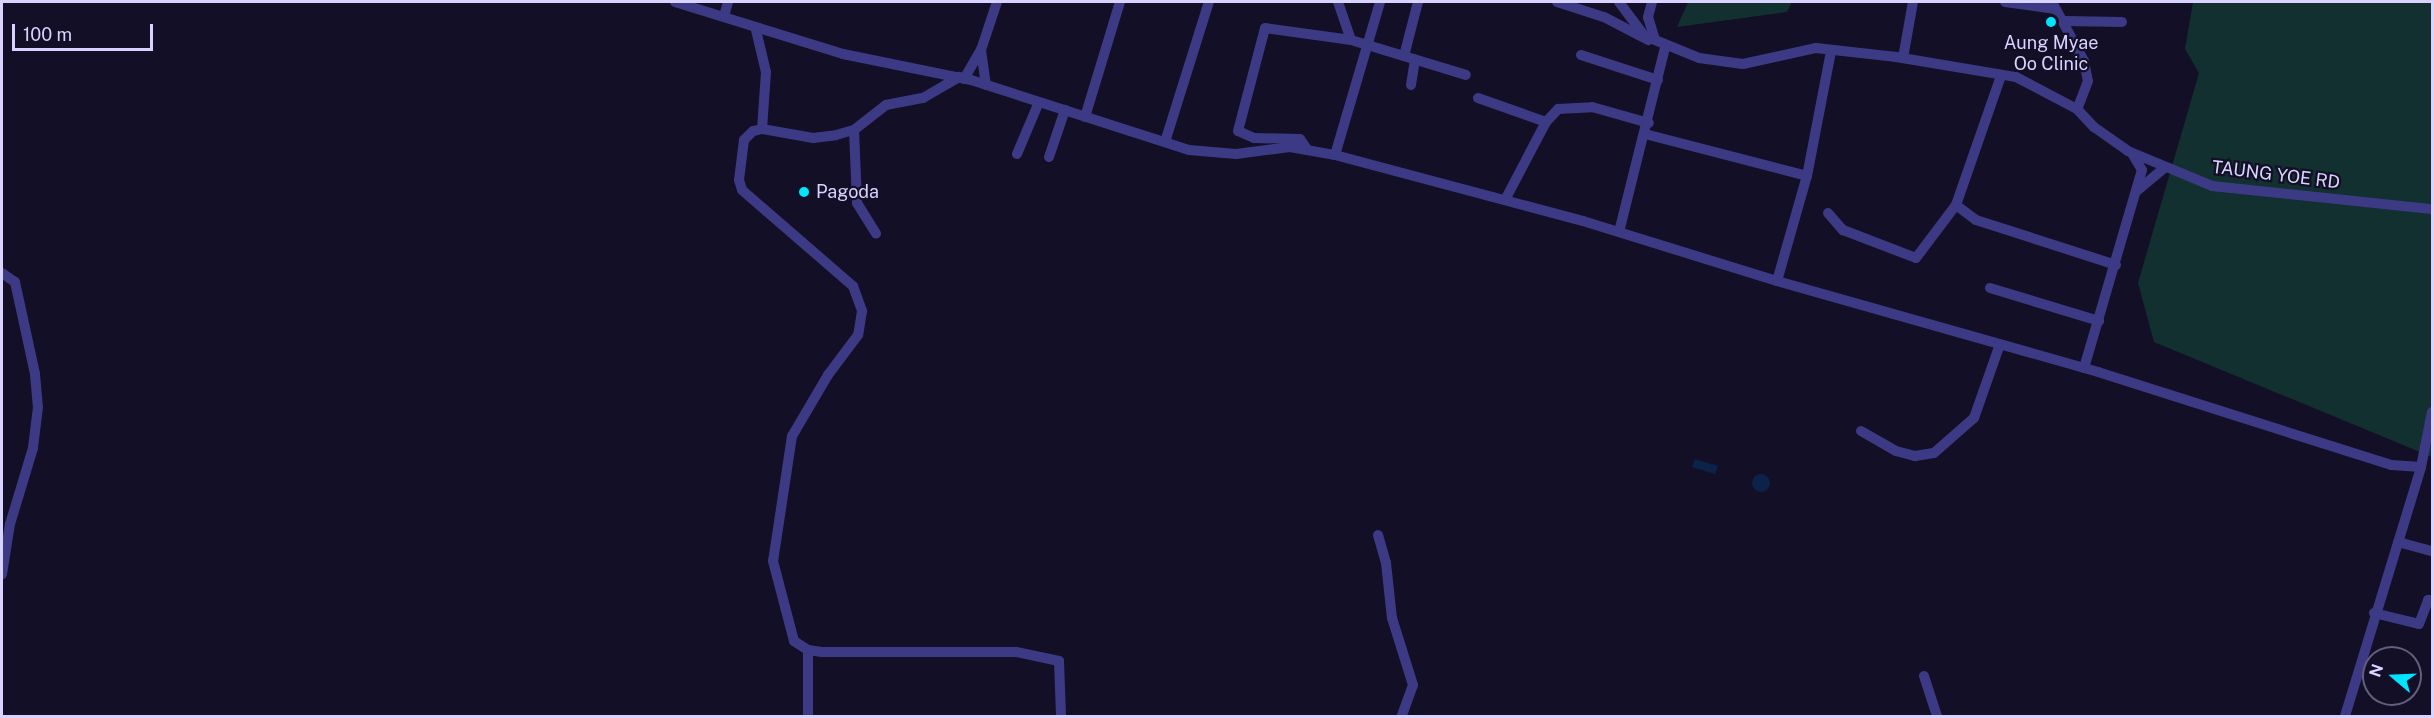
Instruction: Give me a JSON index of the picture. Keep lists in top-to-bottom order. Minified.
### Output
{"streets":{"street":["TAUNG YOE RD"]},"places":["Aung Myae Oo Clinic","Pagoda"],"scale_bar":"100 m","north":"left"}
